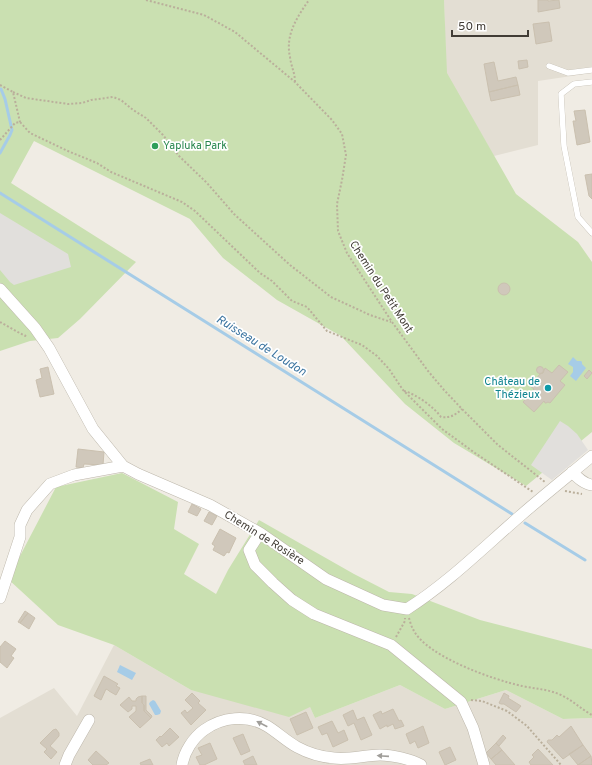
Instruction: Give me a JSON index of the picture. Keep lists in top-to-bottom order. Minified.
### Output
{"streets":{"street":["Chemin de Rosière"],"path":["Chemin du Petit Mont"]},"water":["Ruisseau de Loudon"],"places":["Yapluka Park","Château de Thézieux"],"scale_bar":"50 m"}
